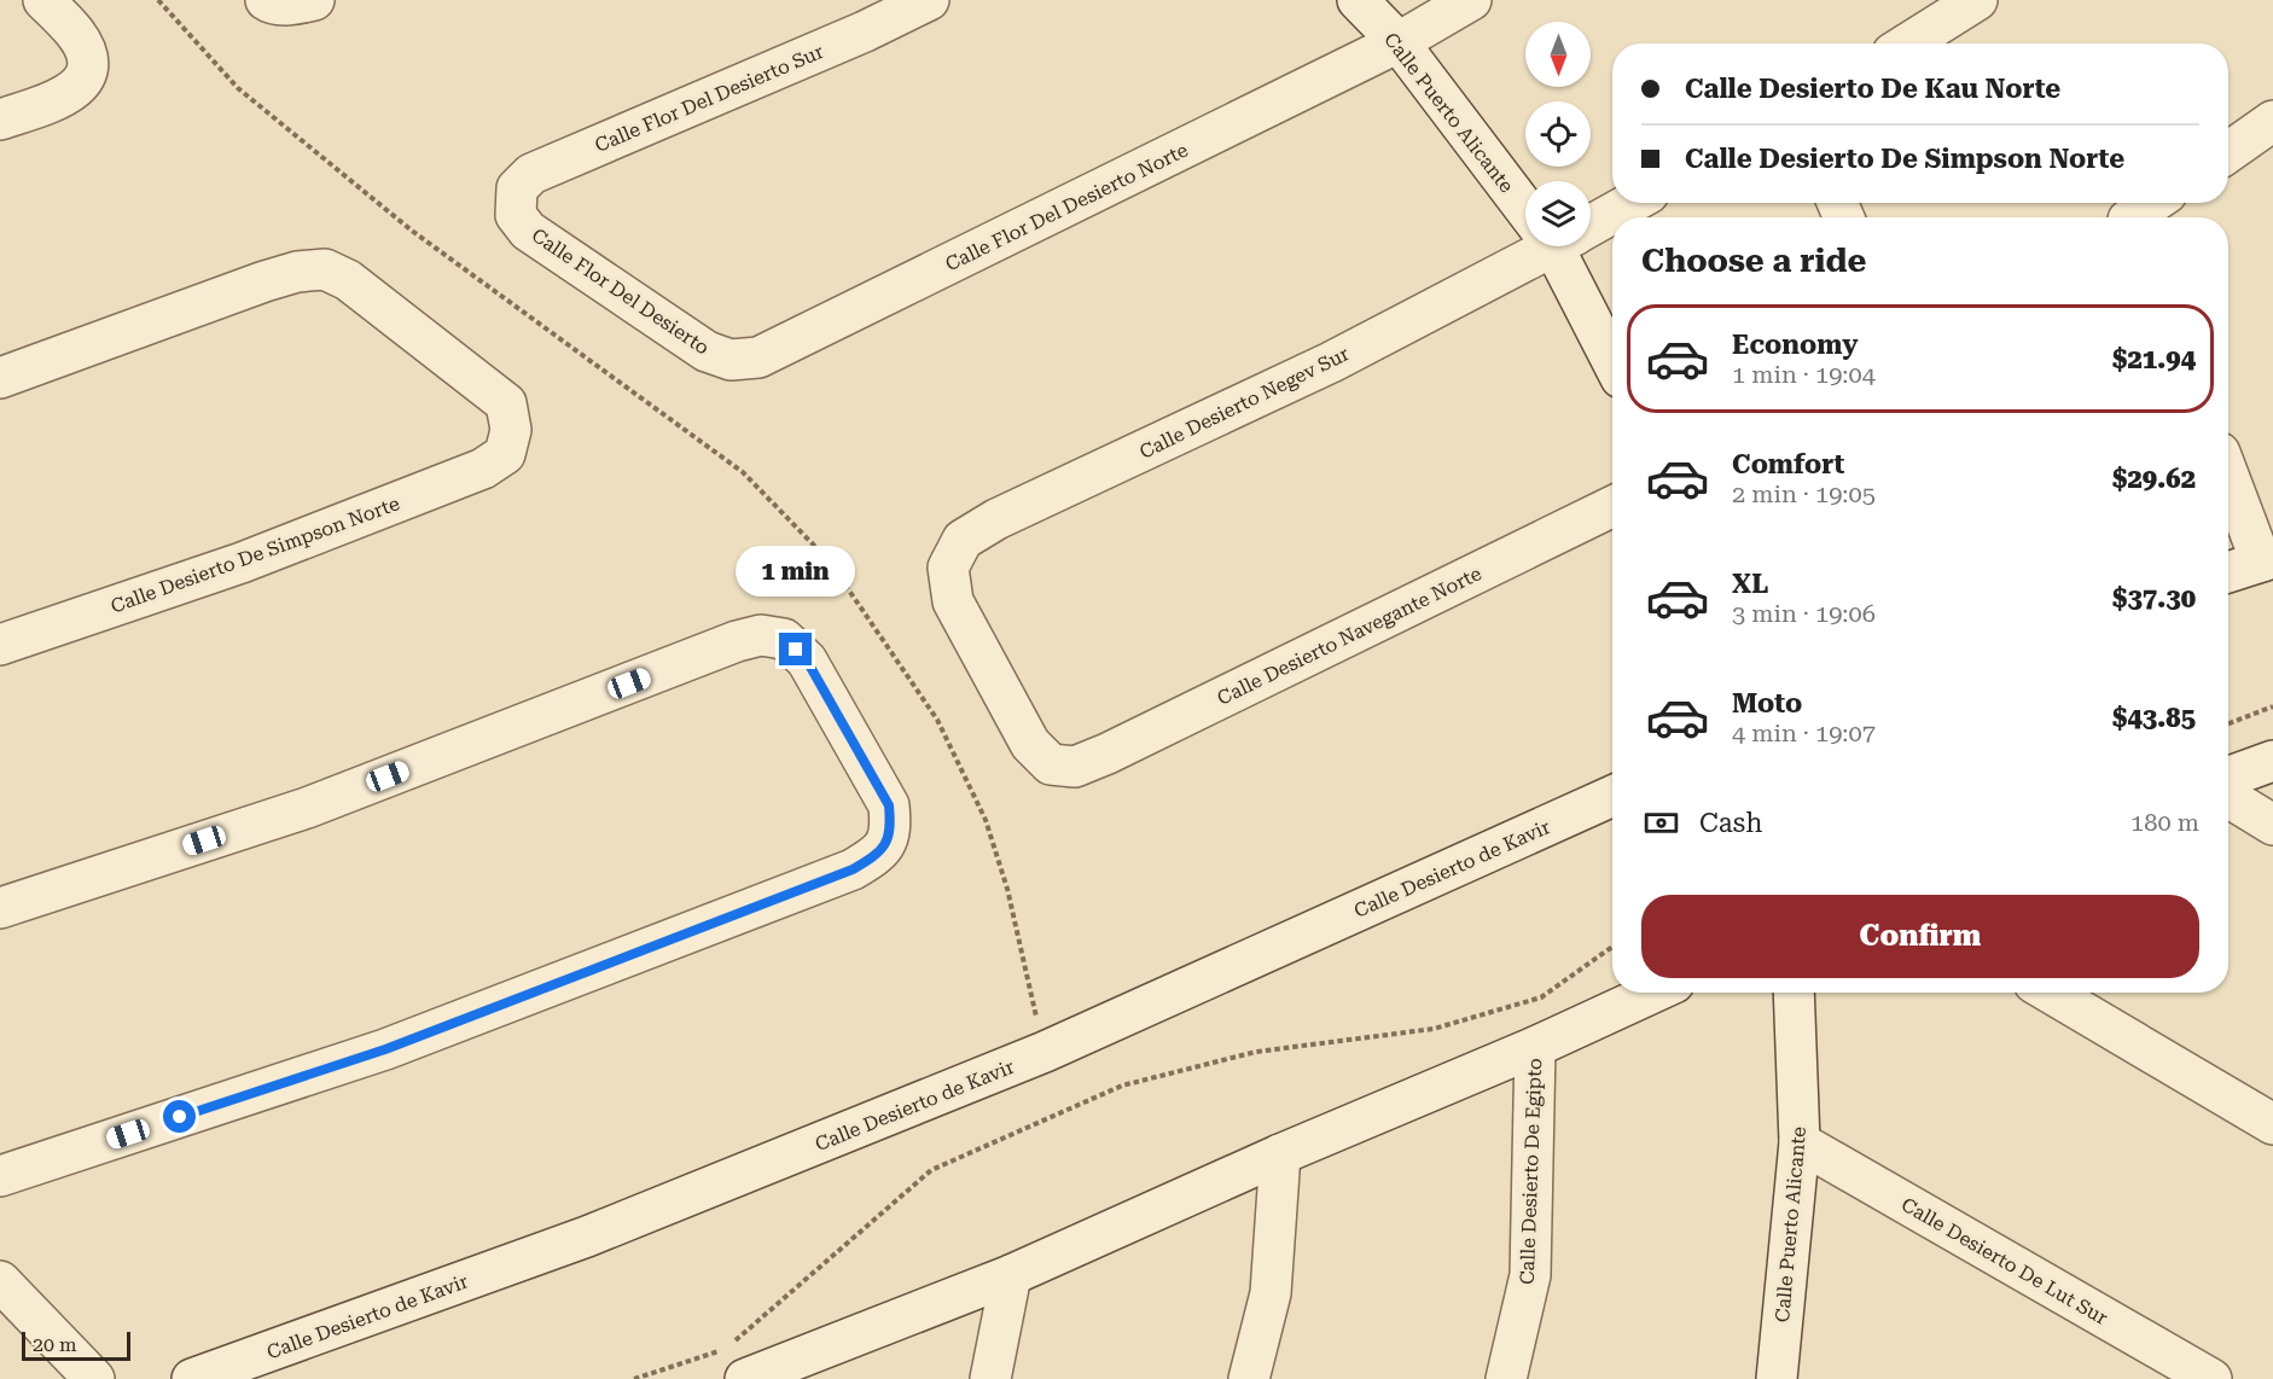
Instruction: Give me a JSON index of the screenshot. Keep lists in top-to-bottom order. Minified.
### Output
{"streets":{"street":["Calle Flor Del Desierto Sur","Calle Puerto Alicante","Calle Flor Del Desierto Norte","Calle Flor Del Desierto","Calle Desierto Negev Sur","Calle Desierto De Simpson Norte","Calle Desierto Navegante Norte","Calle Desierto de Kavir","Calle Desierto De Egipto","Calle Desierto De Lut Sur"]},"crossings":[["Calle Flor Del Desierto Sur","Calle Flor Del Desierto"],["Calle Puerto Alicante","Calle Flor Del Desierto Norte"],["Calle Puerto Alicante","Calle Desierto De Lut Sur"],["Calle Flor Del Desierto Norte","Calle Flor Del Desierto"],["Calle Desierto Negev Sur","Calle Desierto Navegante Norte"]],"scale_bar":"20 m","north":"bottom","page":{"banner":["Calle Desierto De Kau Norte","Calle Desierto De Simpson Norte"],"heading":"Choose a ride","list":[{"name":"Economy","note":"1 min · 19:04","value":"$21.94"},{"name":"Comfort","note":"2 min · 19:05","value":"$29.62"},{"name":"XL","note":"3 min · 19:06","value":"$37.30"},{"name":"Moto","note":"4 min · 19:07","value":"$43.85"}],"bubble":"1 min","pay":["Cash","180 m"],"buttons":"Confirm","scale":"20 m"}}
